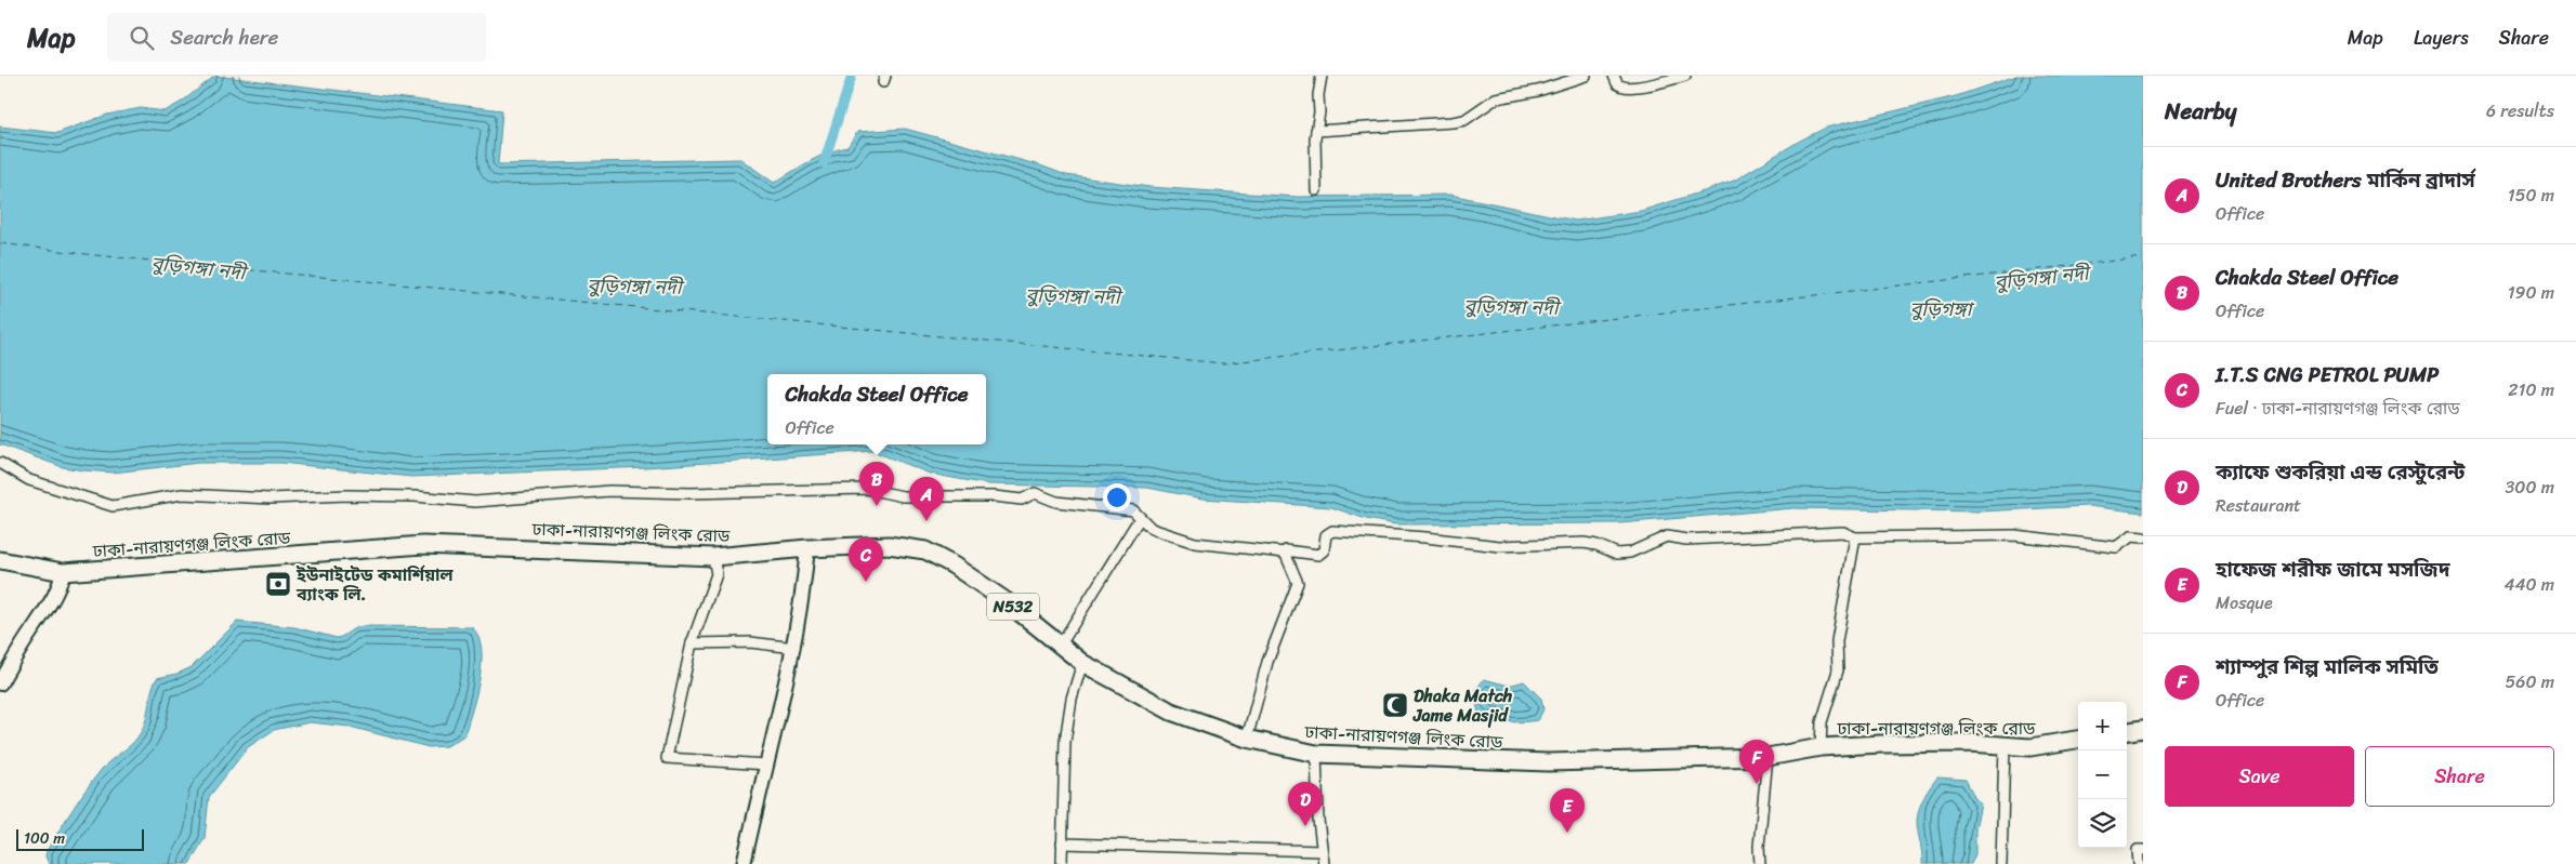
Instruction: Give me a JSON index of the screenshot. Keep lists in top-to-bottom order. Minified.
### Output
{"streets":{"highway":["ঢাকা-নারায়ণগঞ্জ লিংক রোড","N532"]},"water":["বুড়িগঙ্গা নদী","বুড়িগঙ্গা"],"places":{"bank":["ইউনাইটেড কমার্শিয়াল ব্যাংক লি."],"mosque":["Dhaka Match Jame Masjid"]},"scale_bar":"100 m","page":{"header":"Map","search":"Search here","nav":["Map","Layers","Share"],"heading":["Nearby","6 results"],"list":[{"mark":"A","name":"United Brothers মার্কিন ব্রাদার্স","note":"Office","value":"150 m"},{"mark":"B","name":"Chakda Steel Office","note":"Office","value":"190 m"},{"mark":"C","name":"I.T.S CNG PETROL PUMP","note":"Fuel · ঢাকা-নারায়ণগঞ্জ লিংক রোড","value":"210 m"},{"mark":"D","name":"ক্যাফে শুকরিয়া এন্ড রেস্টুরেন্ট","note":"Restaurant","value":"300 m"},{"mark":"E","name":"হাফেজ শরীফ জামে মসজিদ","note":"Mosque","value":"440 m"},{"mark":"F","name":"শ্যাম্পুর শিল্প মালিক সমিতি","note":"Office","value":"560 m"}],"popup":["Chakda Steel Office","Office"],"pins":["B","A","C","F","D","E"],"map_buttons":["+","−"],"buttons":["Save","Share"],"scale":"100 m"}}
